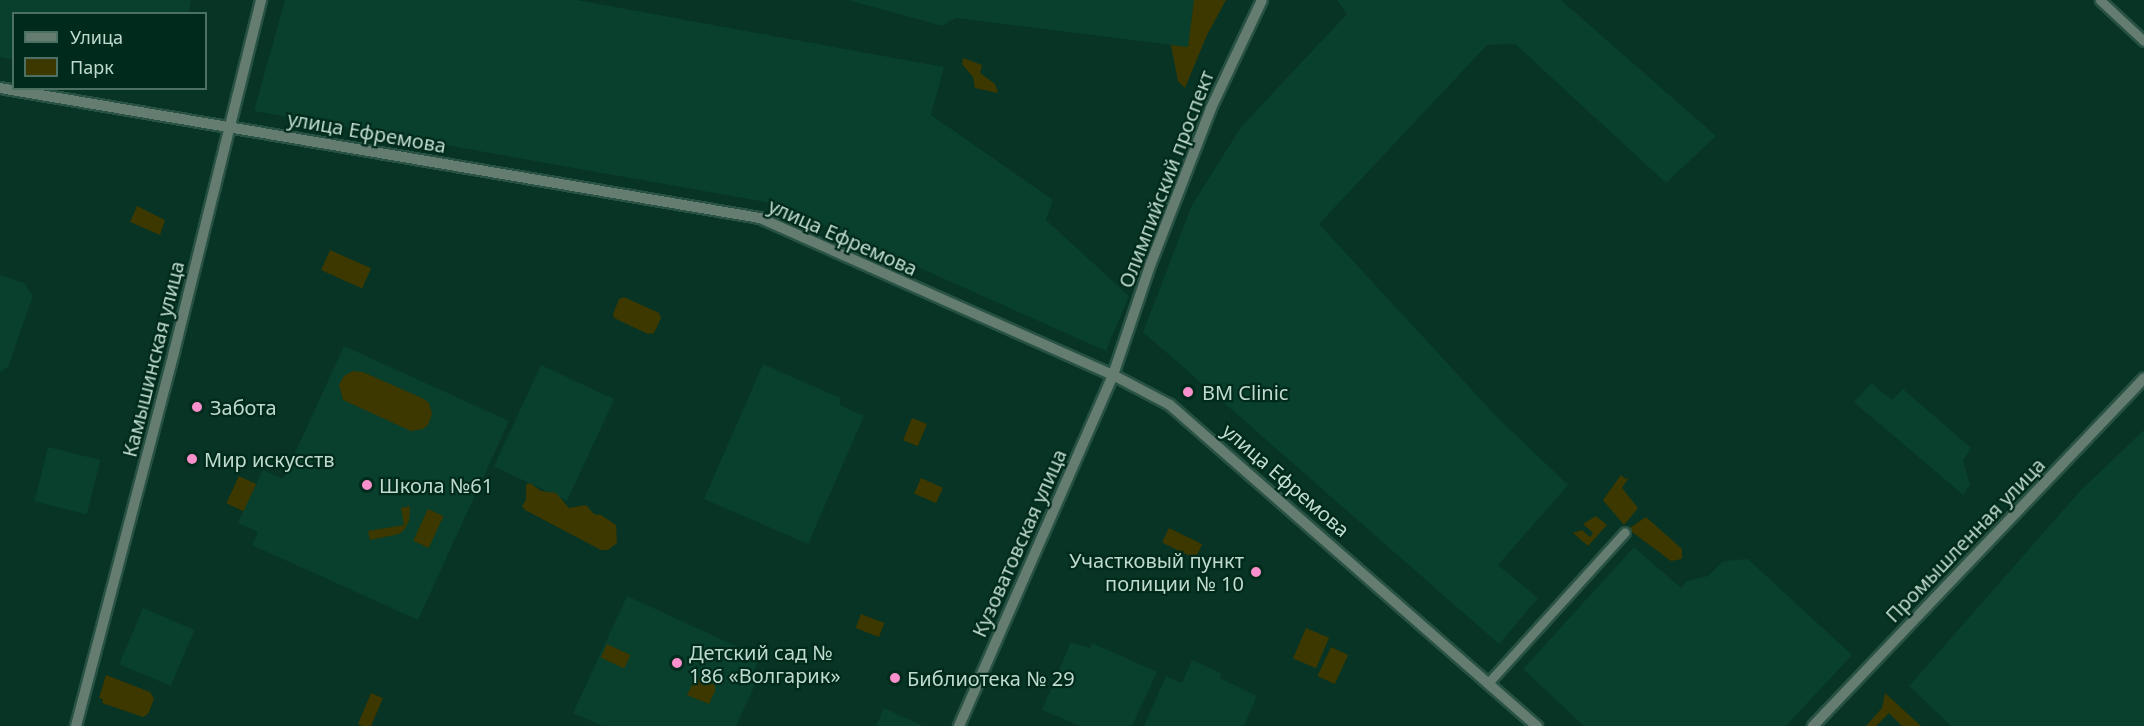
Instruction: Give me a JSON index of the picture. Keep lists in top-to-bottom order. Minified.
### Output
{"streets":{"street":["улица Ефремова","Олимпийский проспект","Камышинская улица","Промышленная улица","Кузоватовская улица"]},"crossings":[["улица Ефремова","Олимпийский проспект"],["улица Ефремова","Камышинская улица"],["улица Ефремова","Кузоватовская улица"],["Олимпийский проспект","Кузоватовская улица"]],"places":["BM Clinic","Забота","Мир искусств","Школа №61","Участковый пункт полиции № 10","Детский сад № 186 «Волгарик»","Библиотека № 29"],"legend":["Улица","Парк"]}
